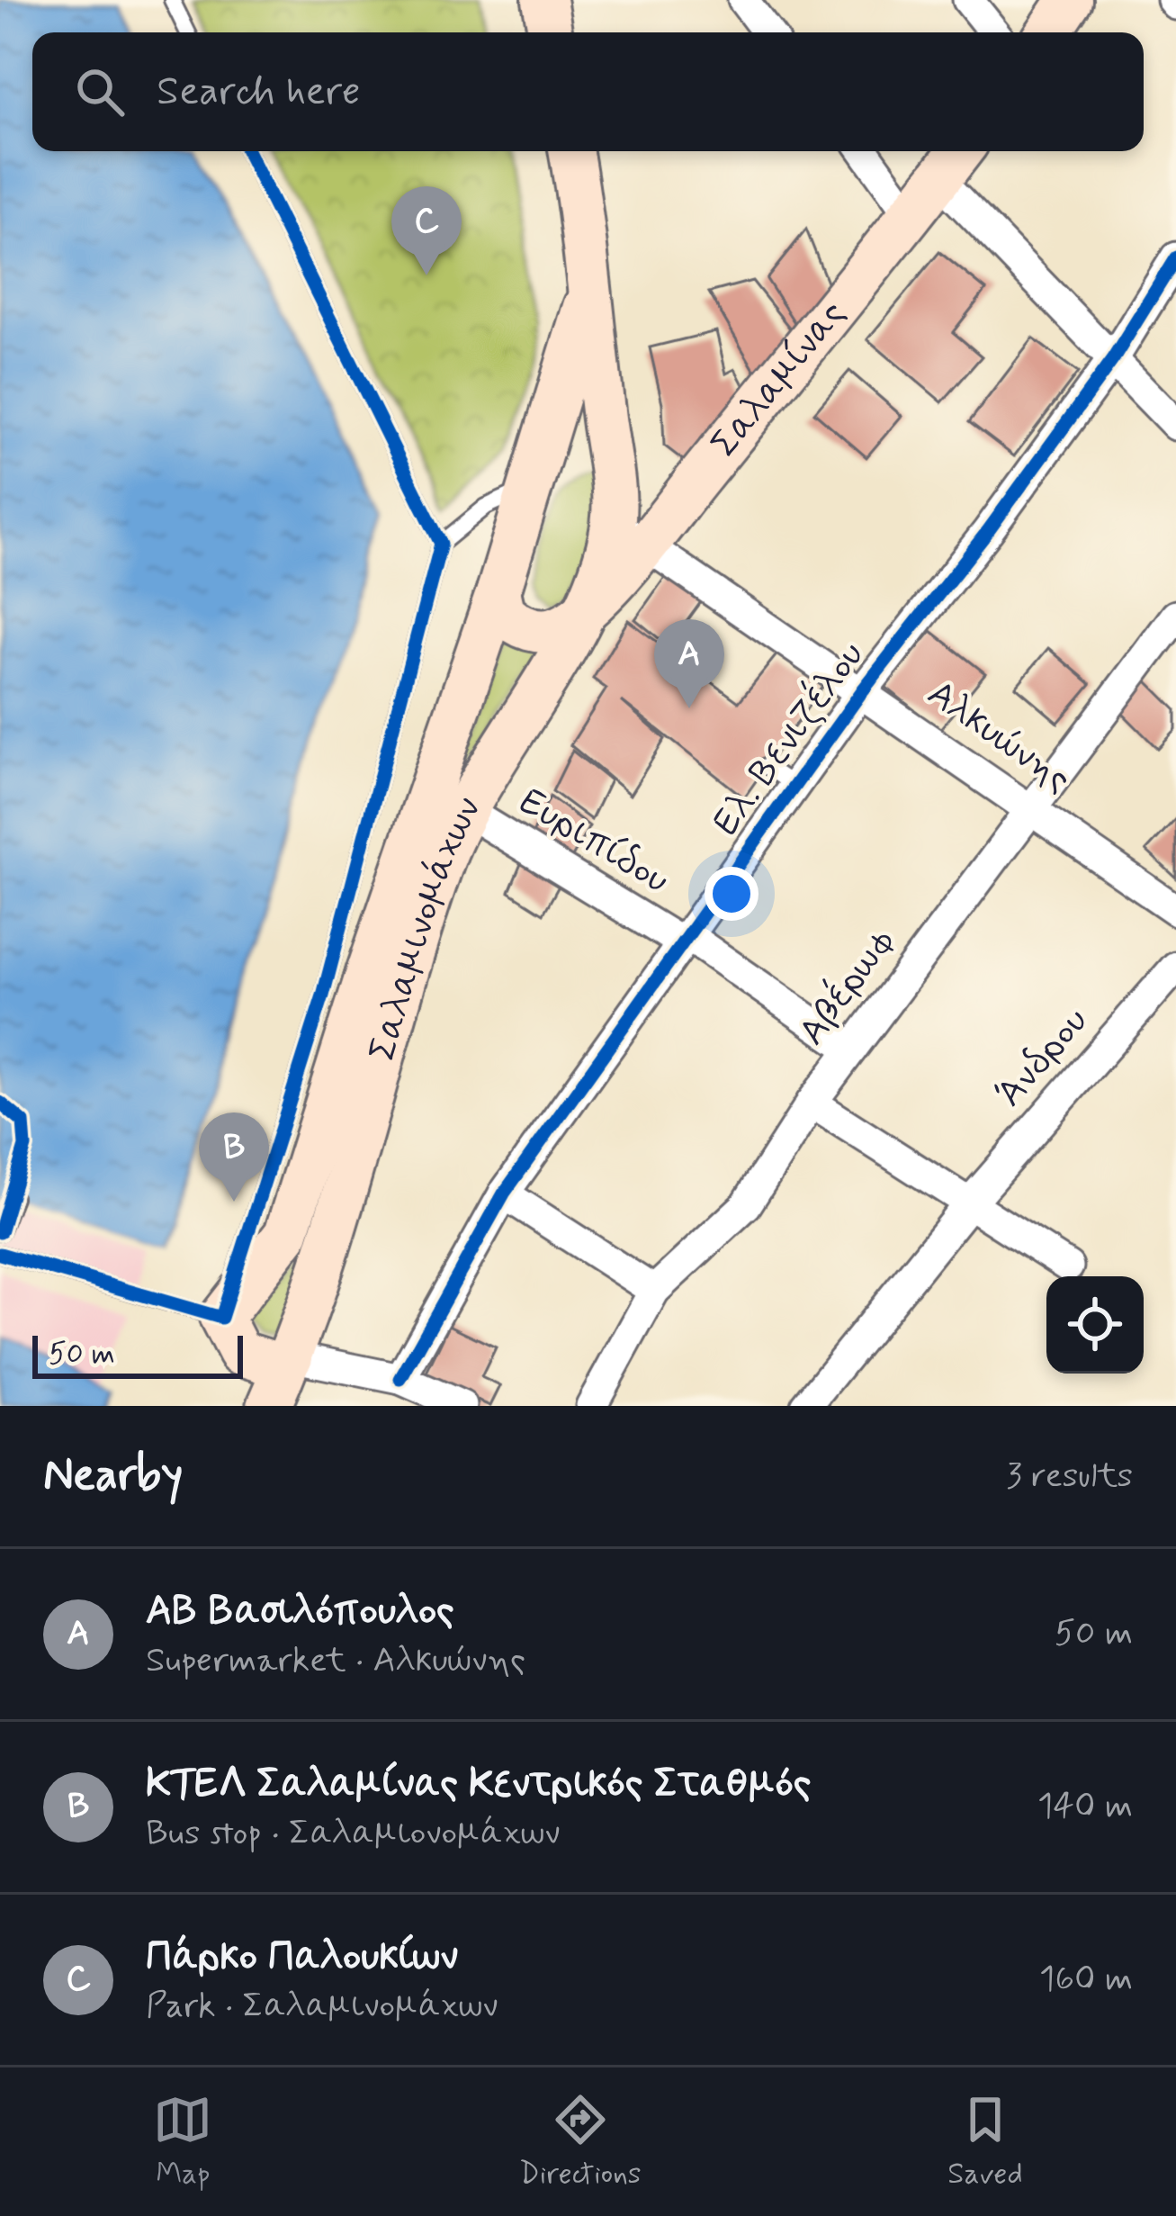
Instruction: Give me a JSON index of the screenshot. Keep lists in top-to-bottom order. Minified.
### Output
{"streets":{"main road":["Σαλαμίνας","Σαλαμινομάχων"],"street":["Αλκυώνης","Ελ. Βενιζέλου","Ευριπίδου","Αβέρωφ","Άνδρου"]},"crossings":[["Σαλαμίνας","Αλκυώνης"],["Σαλαμίνας","Σαλαμινομάχων"],["Αλκυώνης","Ελ. Βενιζέλου"],["Αλκυώνης","Σαλαμινομάχων"],["Αλκυώνης","Αβέρωφ"],["Ελ. Βενιζέλου","Ευριπίδου"],["Ευριπίδου","Σαλαμινομάχων"],["Ευριπίδου","Αβέρωφ"]],"scale_bar":"50 m","page":{"search":"Search here","pins":["C","A","B"],"scale":"50 m","heading":["Nearby","3 results"],"list":[{"mark":"A","name":"ΑΒ Βασιλόπουλος","note":"Supermarket · Αλκυώνης","value":"50 m"},{"mark":"B","name":"ΚΤΕΛ Σαλαμίνας Κεντρικός Σταθμός","note":"Bus stop · Σαλαμιονομάχων","value":"140 m"},{"mark":"C","name":"Πάρκο Παλουκίων","note":"Park · Σαλαμινομάχων","value":"160 m"}],"nav":["Map","Directions","Saved"]}}
